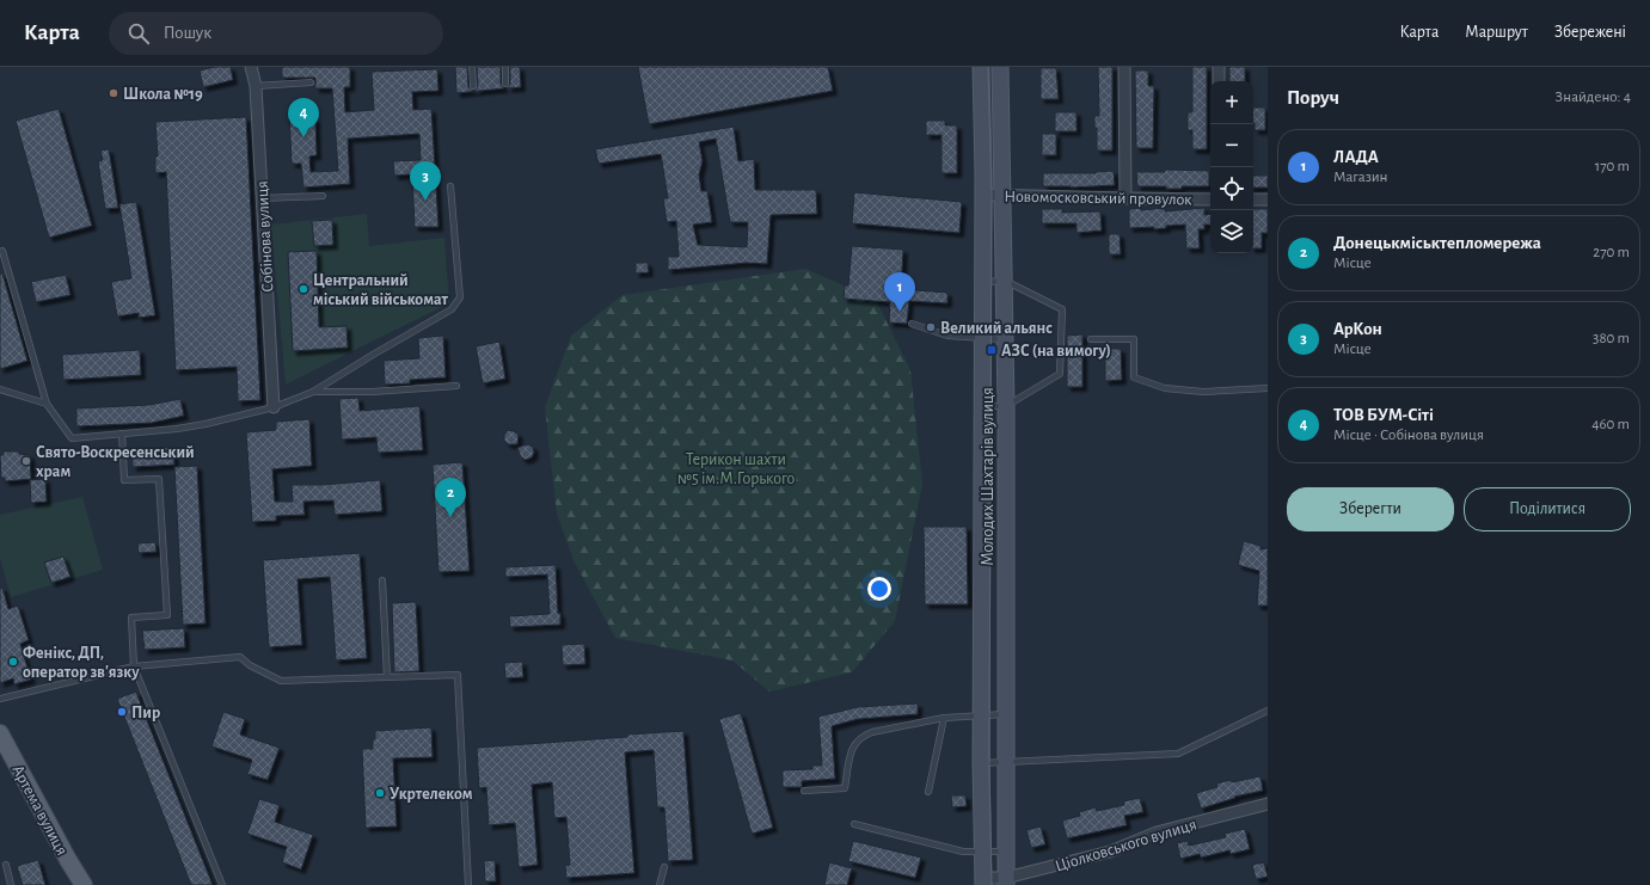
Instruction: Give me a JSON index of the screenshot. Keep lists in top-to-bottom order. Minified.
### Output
{"streets":{"main road":["Молодих Шахтарів вулиця","Артема вулиця"],"street":["Новомосковський провулок","Собінова вулиця","Ціолковського вулиця"]},"crossings":[["Новомосковський провулок","Молодих Шахтарів вулиця"],["Молодих Шахтарів вулиця","Ціолковського вулиця"]],"parks":["Терикон шахти №5 ім.М.Горького"],"places":{"other":["Школа №19","Центральний міський військомат","Великий альянс","Свято-Воскресенський храм","Фенікс, ДП, оператор зв'язку","Пир","Укртелеком"],"transit":["АЗС (на вимогу)"]},"page":{"header":"Карта","search":"Пошук","nav":["Карта","Маршрут","Збережені"],"heading":["Поруч","Знайдено: 4"],"map_buttons":["+","−"],"pins":["4","3","1","2"],"list":[{"mark":"1","name":"ЛАДА","note":"Магазин","value":"170 m"},{"mark":"2","name":"Донецькміськтепломережа","note":"Місце","value":"270 m"},{"mark":"3","name":"АрКон","note":"Місце","value":"380 m"},{"mark":"4","name":"ТОВ БУМ-Сіті","note":"Місце · Собінова вулиця","value":"460 m"}],"buttons":["Зберегти","Поділитися"]}}
